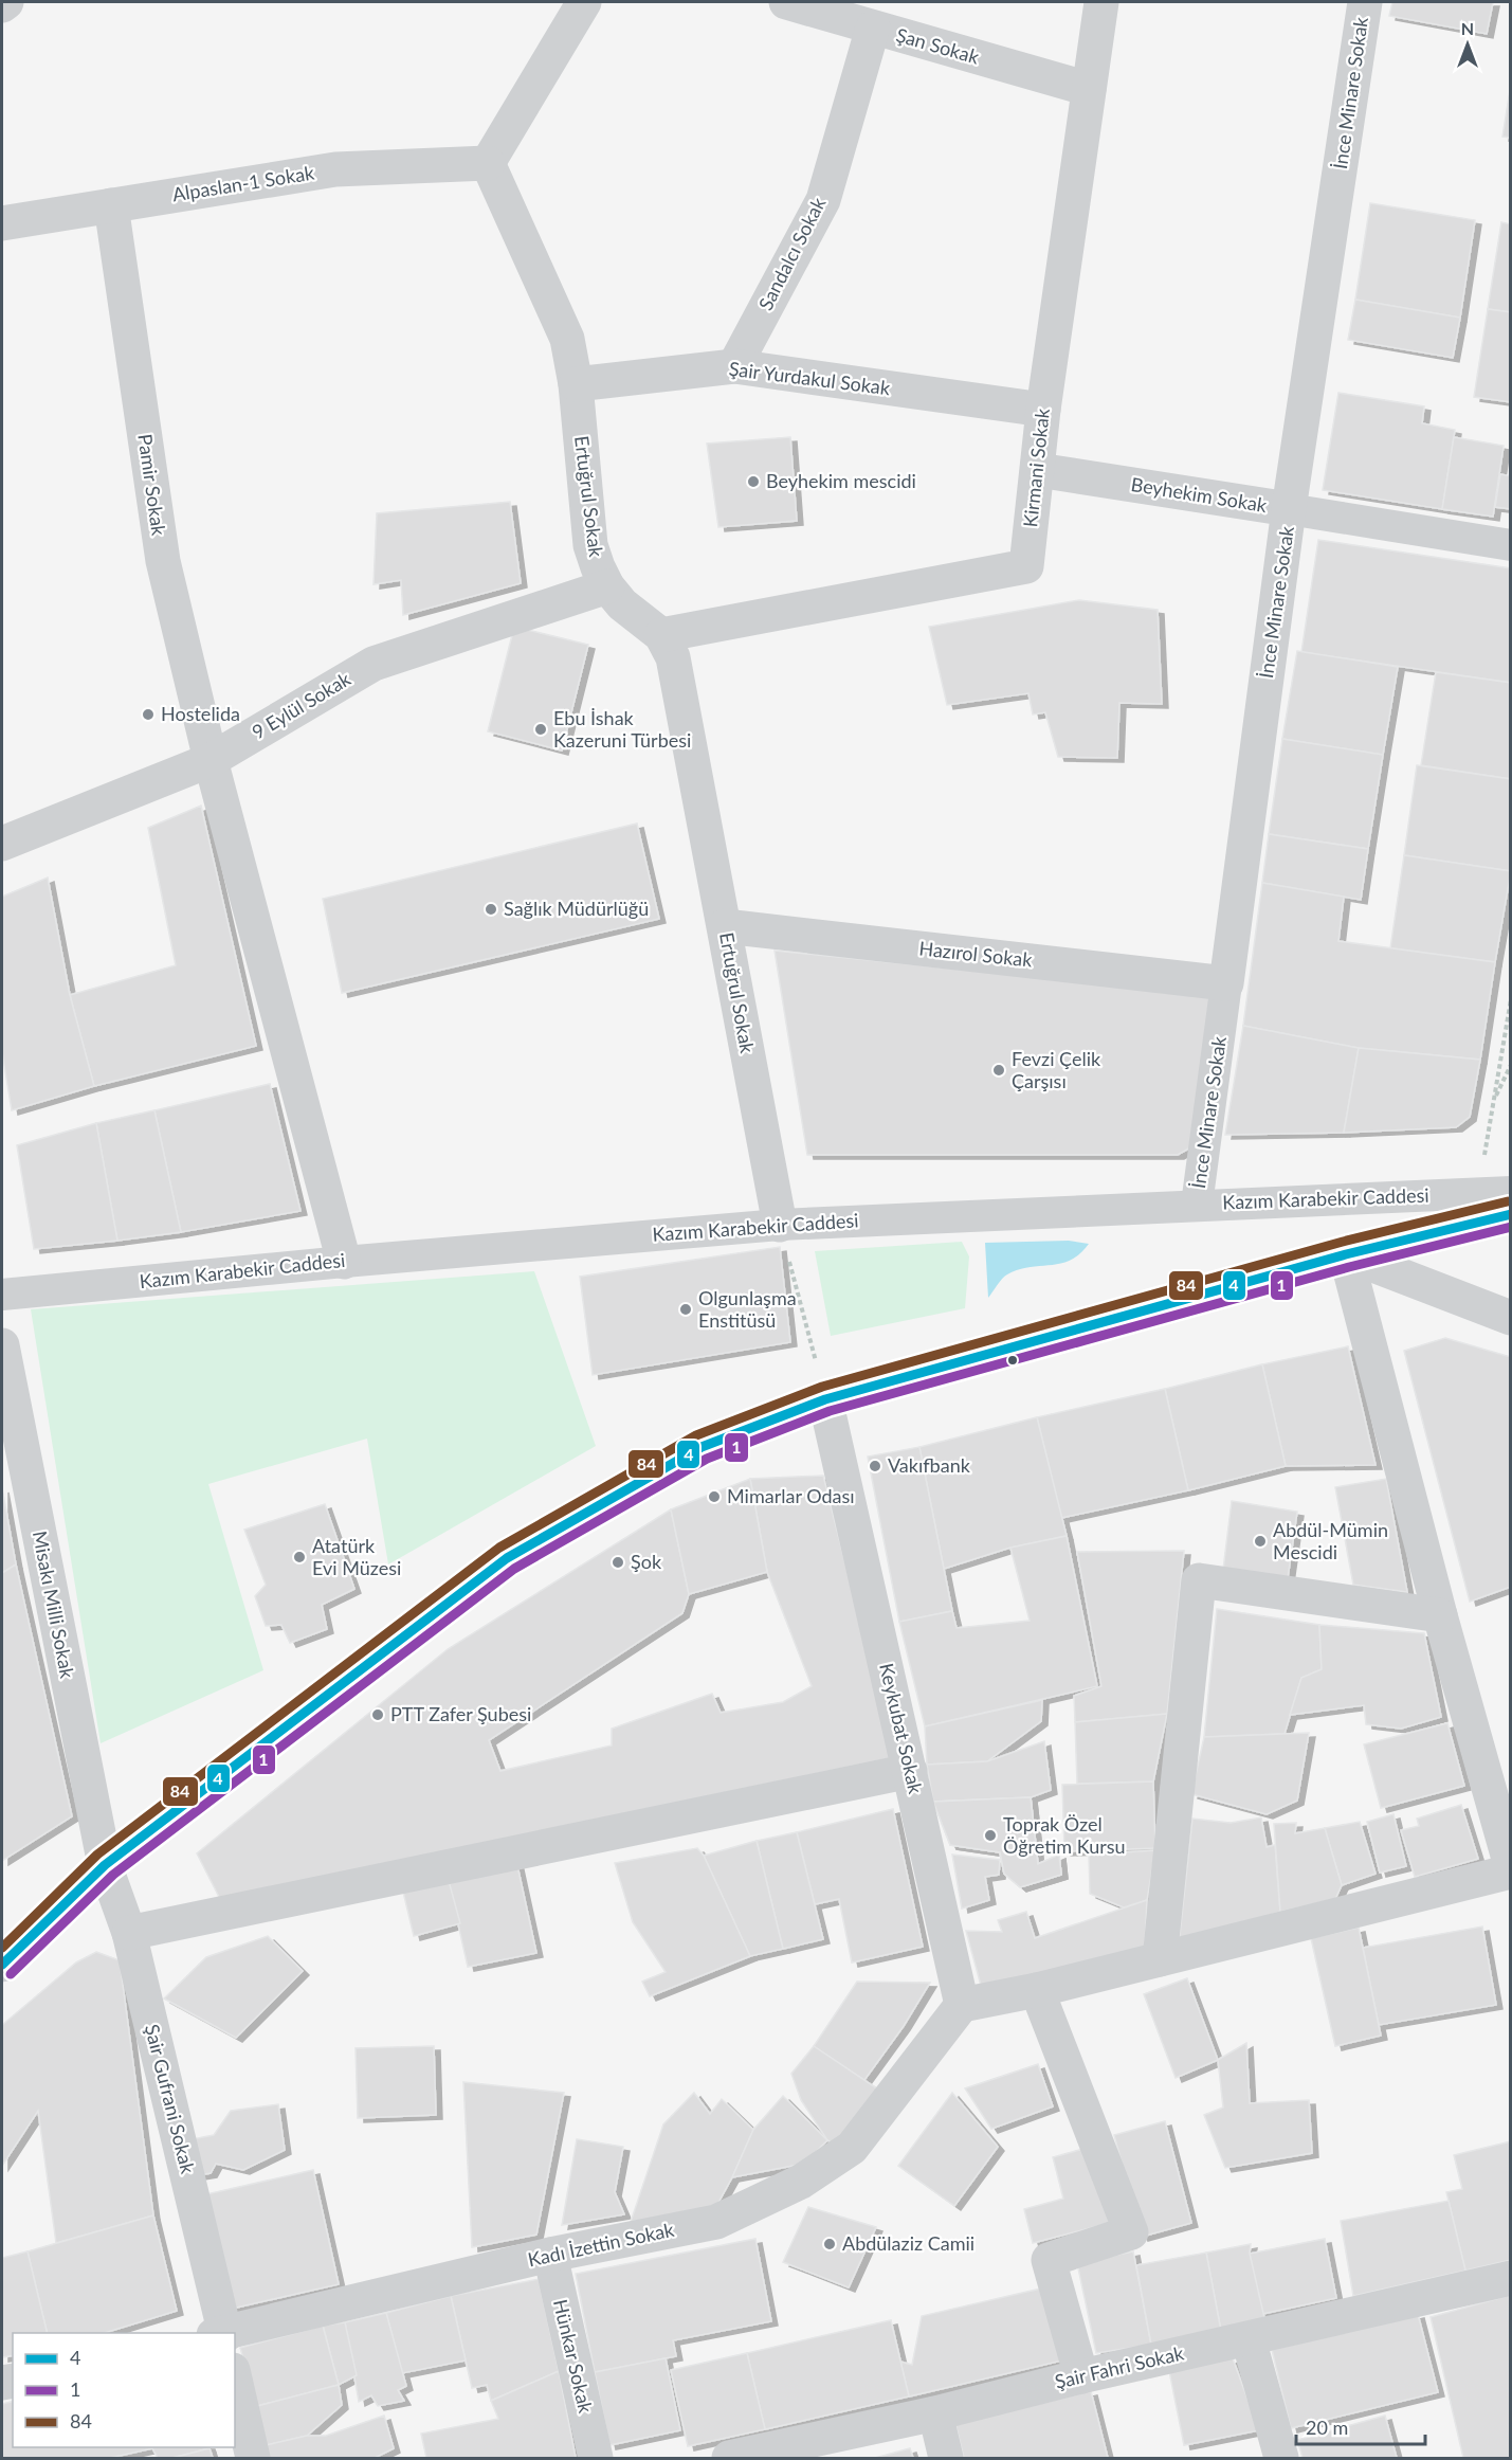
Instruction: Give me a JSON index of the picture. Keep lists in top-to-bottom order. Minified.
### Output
{"streets":{"street":["Şan Sokak","İnce Minare Sokak","Alpaslan-1 Sokak","Sandalcı Sokak","Şair Yurdakul Sokak","Kirmani Sokak","Pamir Sokak","Beyhekim Sokak","Ertuğrul Sokak","9 Eylül Sokak","Hazırol Sokak","Kazım Karabekir Caddesi","Misakı Milli Sokak","Keykubat Sokak","Şair Gufrani Sokak","Kadı İzettin Sokak","Hünkar Sokak","Şair Fahri Sokak"]},"crossings":[["Şan Sokak","Sandalcı Sokak"],["Şan Sokak","Kirmani Sokak"],["İnce Minare Sokak","Beyhekim Sokak"],["İnce Minare Sokak","Hazırol Sokak"],["İnce Minare Sokak","Kazım Karabekir Caddesi"],["Alpaslan-1 Sokak","Pamir Sokak"],["Alpaslan-1 Sokak","Ertuğrul Sokak"],["Sandalcı Sokak","Şair Yurdakul Sokak"],["Şair Yurdakul Sokak","Kirmani Sokak"],["Şair Yurdakul Sokak","Ertuğrul Sokak"],["Kirmani Sokak","Beyhekim Sokak"],["Kirmani Sokak","Ertuğrul Sokak"],["Pamir Sokak","9 Eylül Sokak"],["Pamir Sokak","Kazım Karabekir Caddesi"],["Ertuğrul Sokak","9 Eylül Sokak"],["Ertuğrul Sokak","Hazırol Sokak"],["Ertuğrul Sokak","Kazım Karabekir Caddesi"],["Misakı Milli Sokak","Şair Gufrani Sokak"],["Keykubat Sokak","Kadı İzettin Sokak"],["Kadı İzettin Sokak","Hünkar Sokak"]],"places":["Beyhekim mescidi","Hostelida","Ebu İshak Kazeruni Türbesi","Sağlık Müdürlüğü","Fevzi Çelik Çarşısı","Olgunlaşma Enstitüsü","Vakıfbank","Mimarlar Odası","Abdül-Mümin Mescidi","Atatürk Evi Müzesi","Şok","PTT Zafer Şubesi","Toprak Özel Öğretim Kursu","Abdülaziz Camii"],"lines":["transit line 84","transit line 4","transit line 1"],"legend":["4","1","84"],"scale_bar":"20 m","north":"top"}
